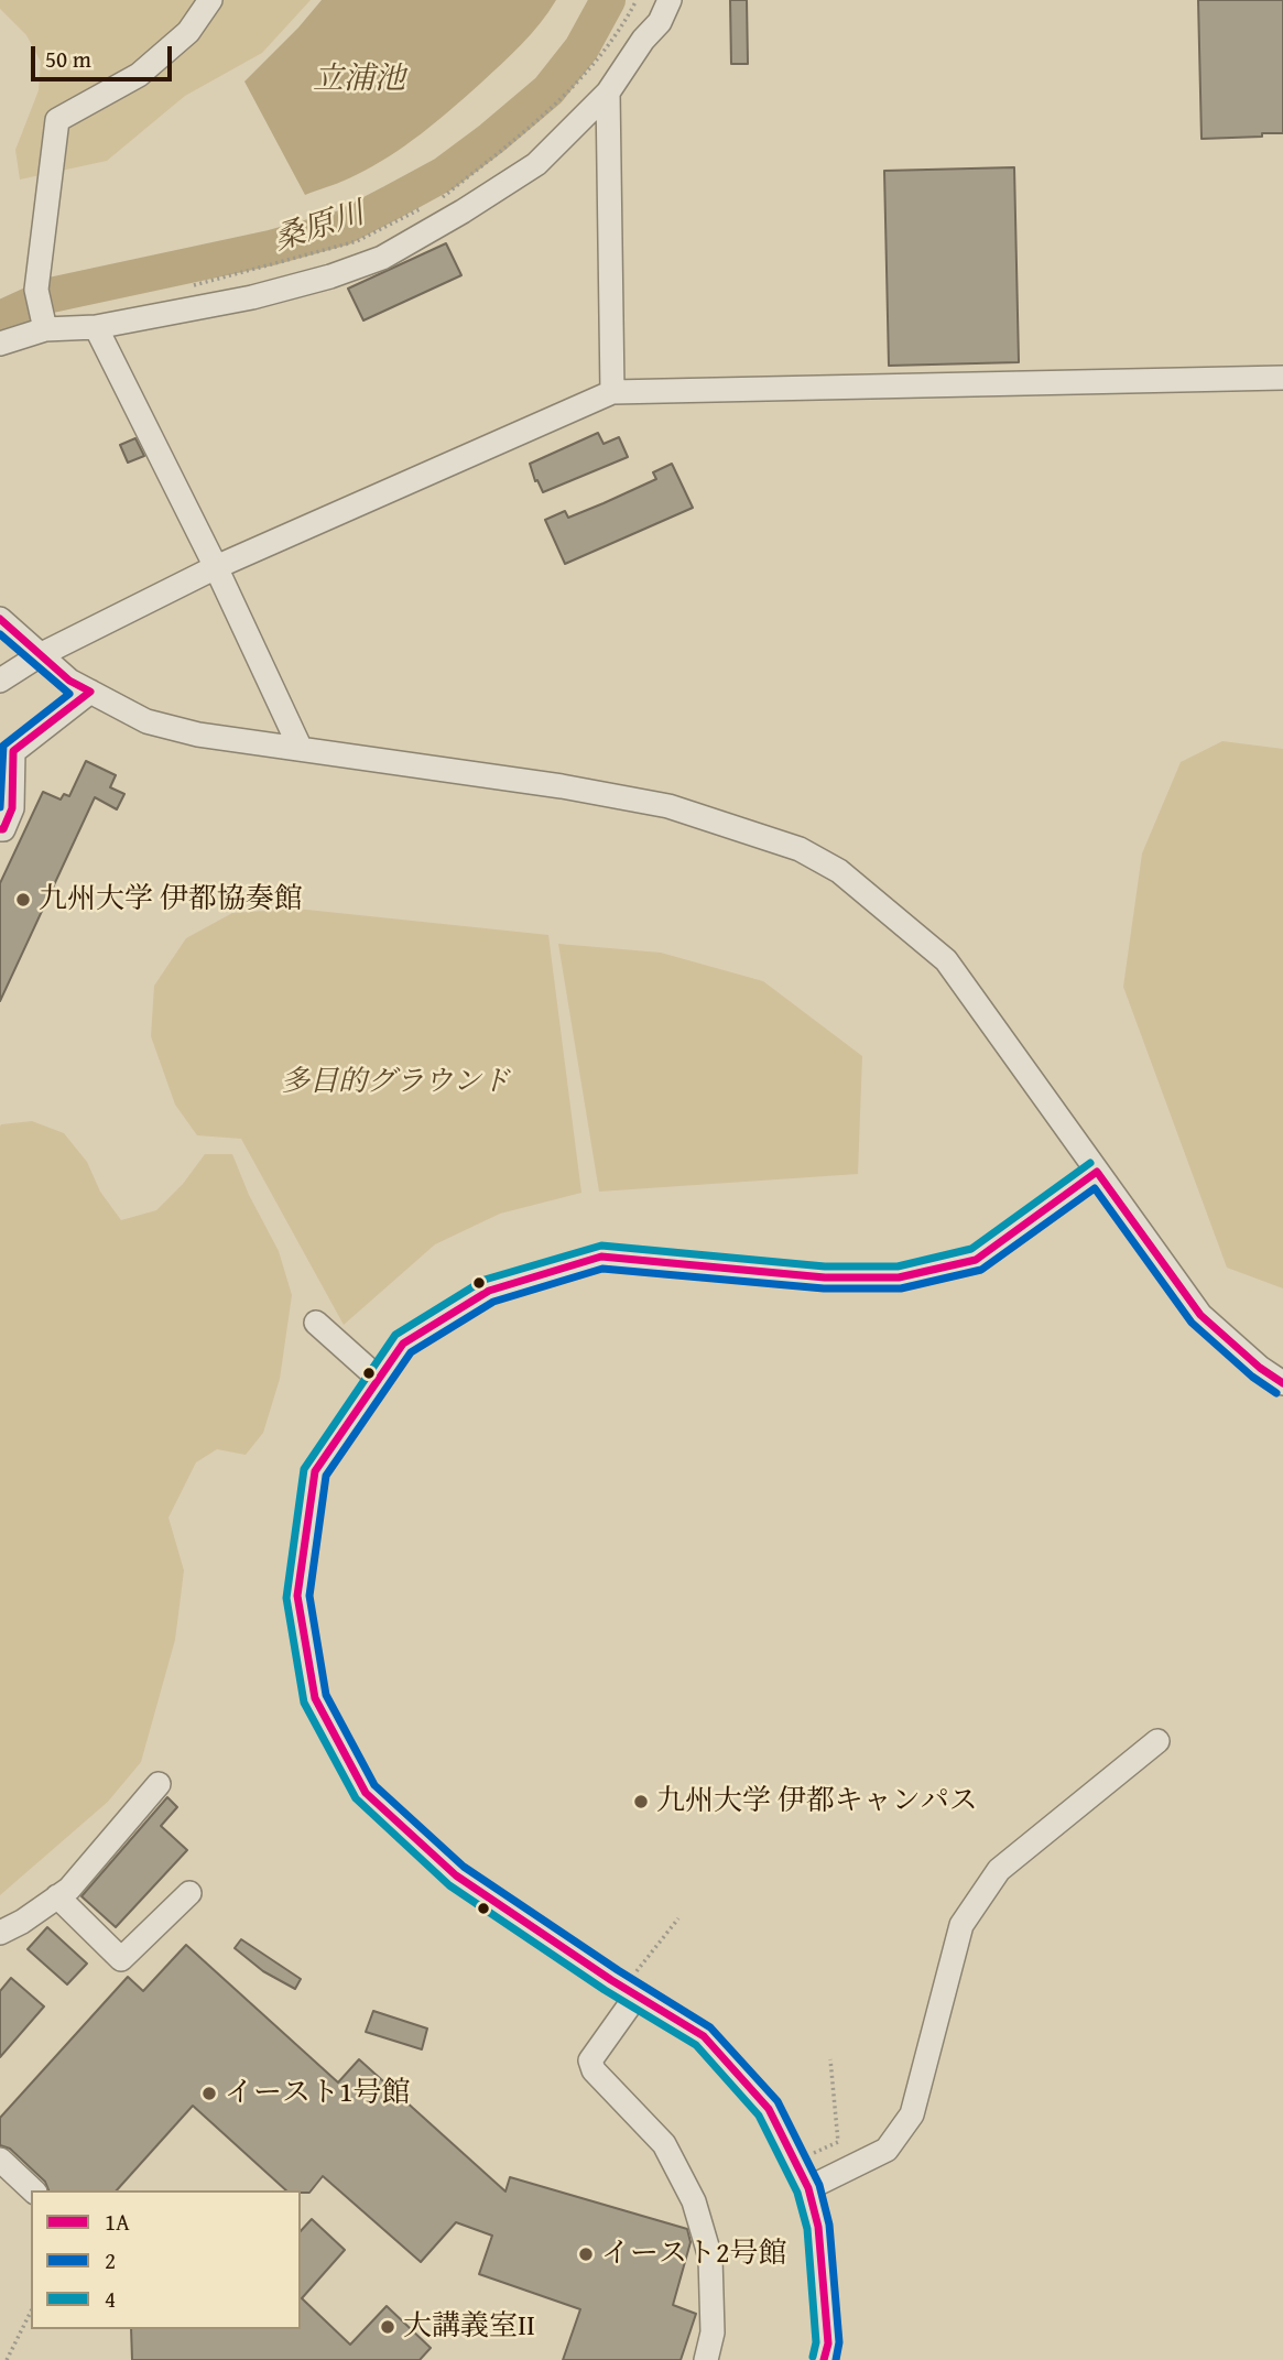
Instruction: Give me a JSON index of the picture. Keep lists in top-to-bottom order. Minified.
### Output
{"water":["立浦池","桑原川"],"parks":["多目的グラウンド"],"places":["九州大学 伊都協奏館","九州大学 伊都キャンパス","イースト1号館","イースト2号館","大講義室Ⅱ"],"lines":["transit line 1A","transit line 2","transit line 4"],"legend":["1A","2","4"],"scale_bar":"50 m"}
